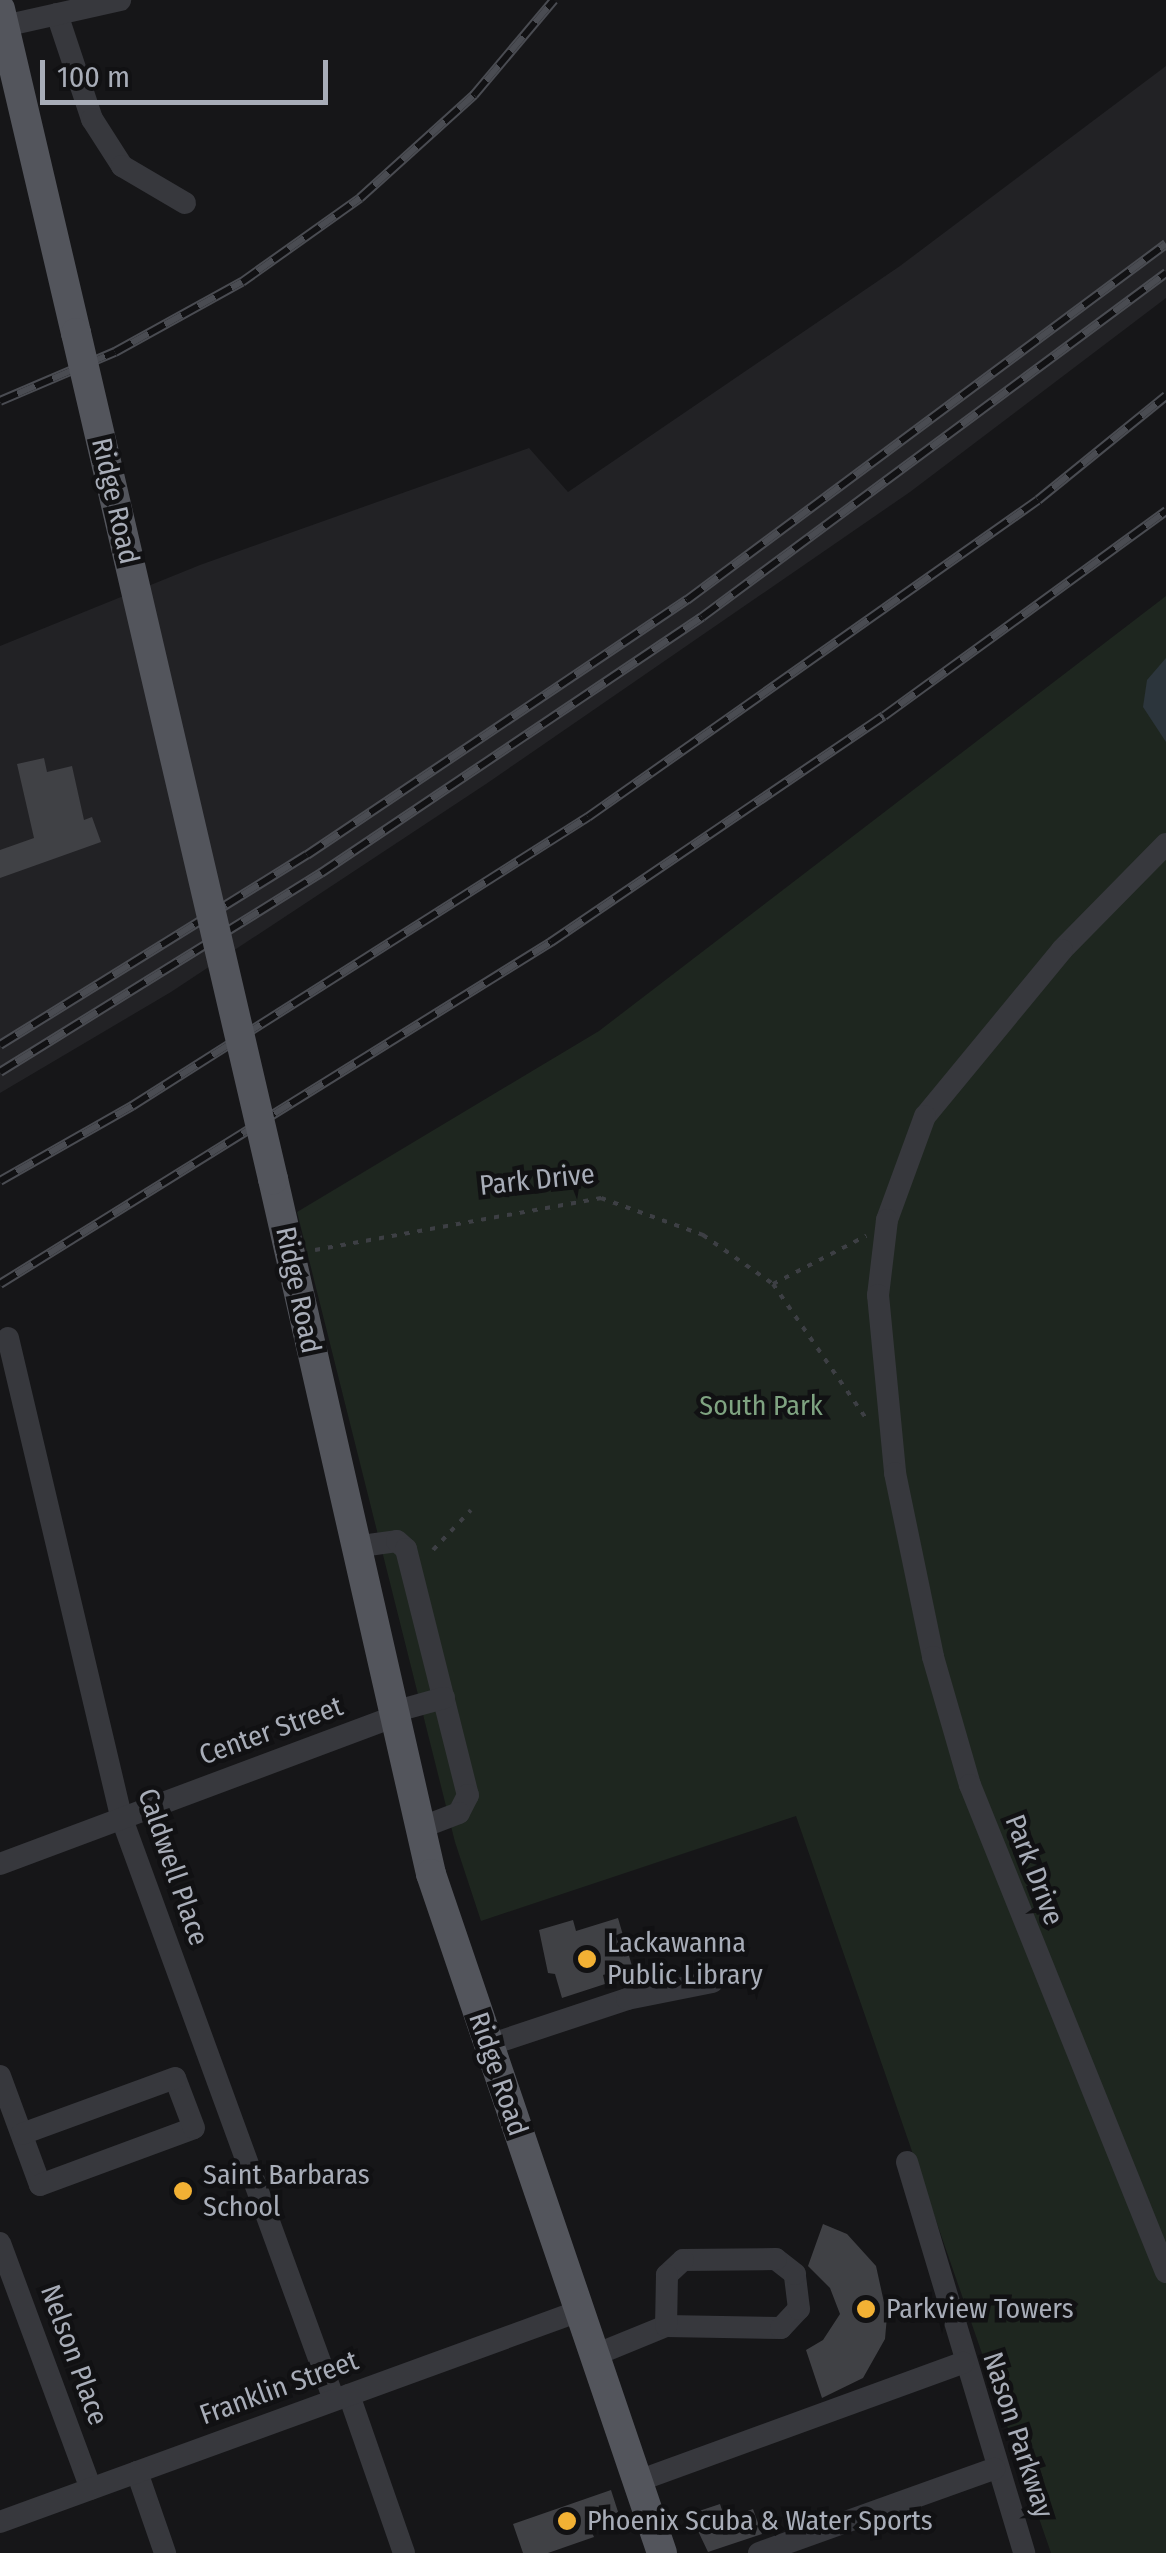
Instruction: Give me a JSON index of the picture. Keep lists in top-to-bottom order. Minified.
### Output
{"streets":{"main road":["Ridge Road"],"street":["Park Drive","Center Street","Caldwell Place","Nelson Place","Franklin Street","Nason Parkway"]},"crossings":[["Ridge Road","Park Drive"],["Ridge Road","Center Street"],["Ridge Road","Franklin Street"],["Center Street","Caldwell Place"],["Caldwell Place","Franklin Street"],["Nelson Place","Franklin Street"]],"parks":["South Park"],"places":["Lackawanna Public Library","Saint Barbaras School","Parkview Towers","Phoenix Scuba & Water Sports"],"scale_bar":"100 m"}
